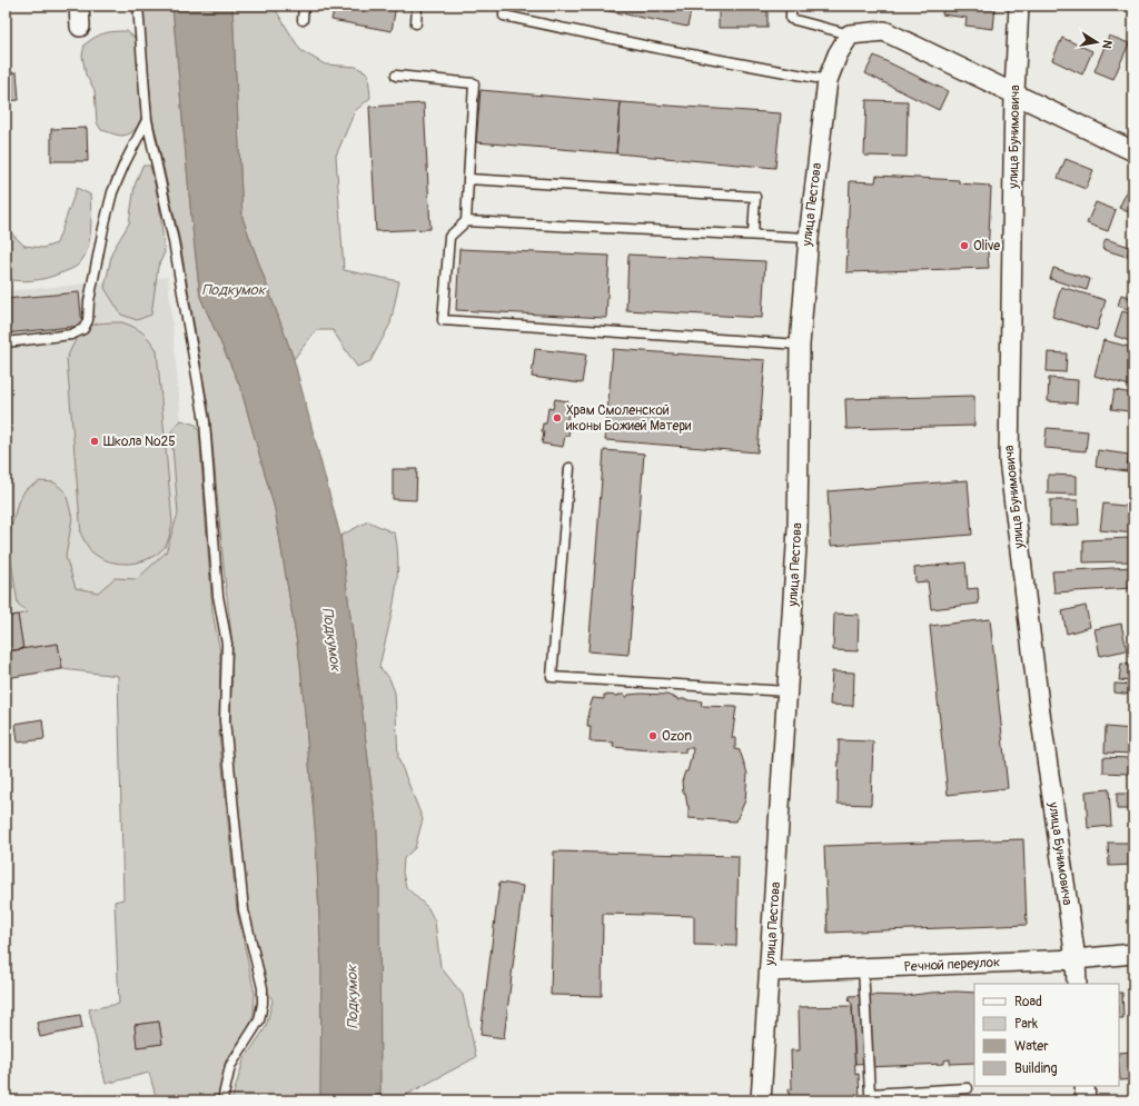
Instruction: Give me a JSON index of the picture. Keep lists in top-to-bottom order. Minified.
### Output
{"streets":{"street":["улица Бунимовича","улица Пестова","Речной переулок"]},"crossings":[["улица Бунимовича","Речной переулок"],["улица Пестова","Речной переулок"]],"water":["Подкумок"],"places":["Olive","Храм Смоленской иконы Божией Матери","Школа №25","Ozon"],"legend":["Road","Park","Water","Building"],"north":"right"}
